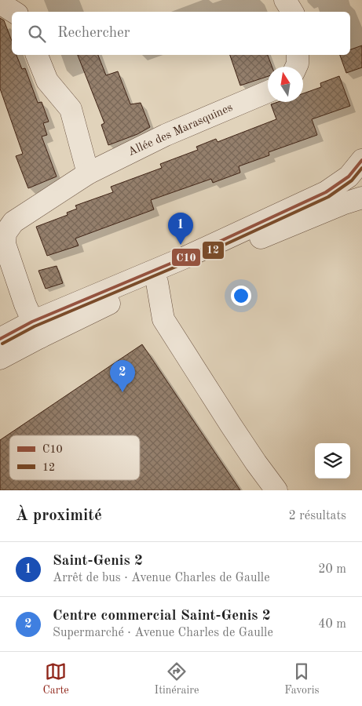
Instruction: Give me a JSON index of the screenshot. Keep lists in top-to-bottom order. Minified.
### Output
{"streets":{"street":["Allée des Marasquines"]},"lines":["transit line C10","transit line 12"],"legend":["C10","12"],"north":"top","page":{"search":"Rechercher","pins":["1","2"],"heading":["À proximité","2 résultats"],"list":[{"mark":"1","name":"Saint-Genis 2","note":"Arrêt de bus · Avenue Charles de Gaulle","value":"20 m"},{"mark":"2","name":"Centre commercial Saint-Genis 2","note":"Supermarché · Avenue Charles de Gaulle","value":"40 m"}],"nav":["Carte","Itinéraire","Favoris"]}}
